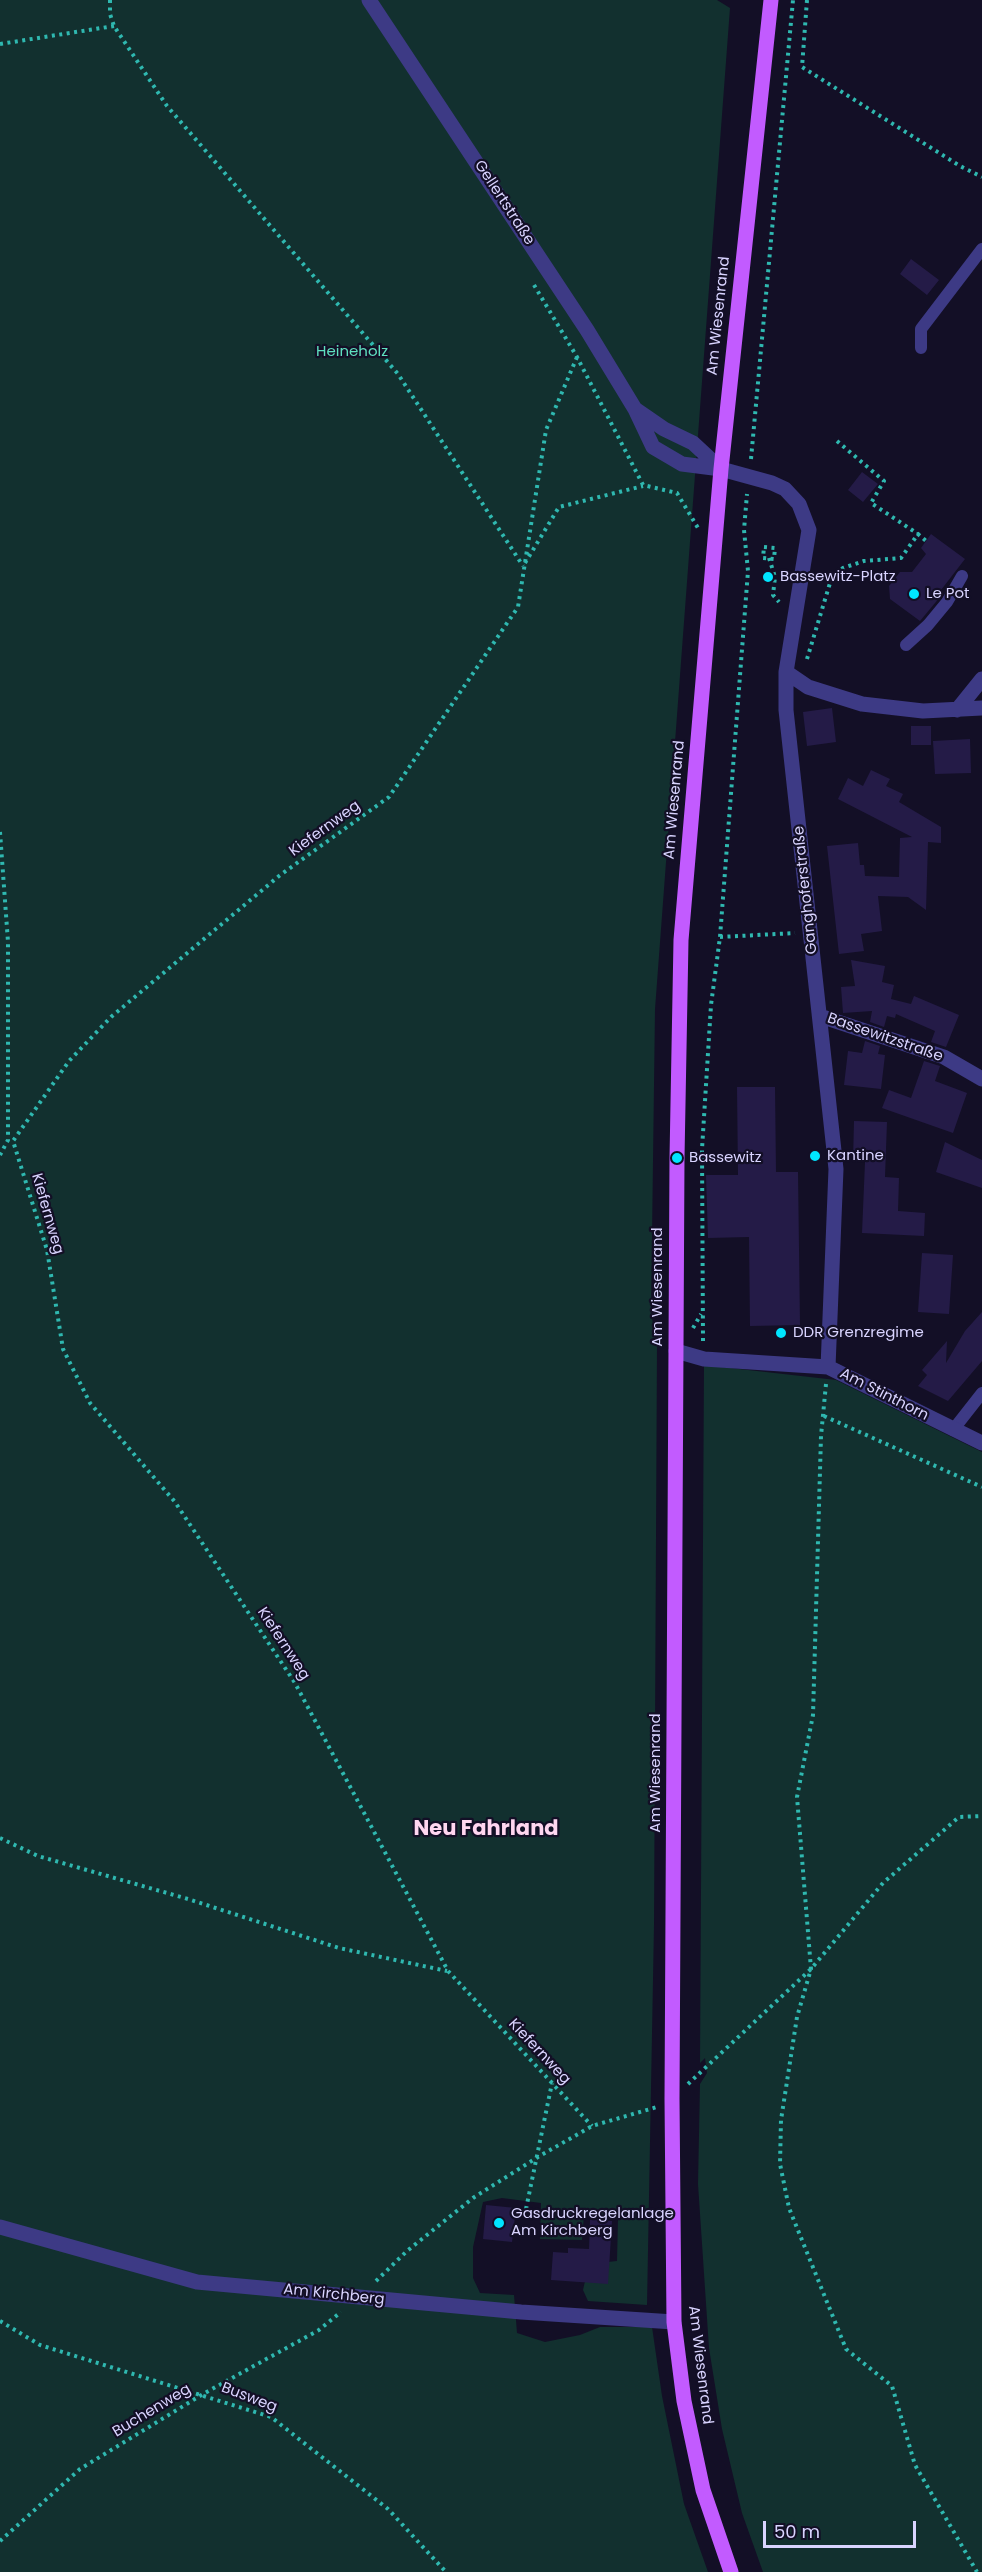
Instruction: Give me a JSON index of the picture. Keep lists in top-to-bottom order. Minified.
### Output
{"streets":{"main road":["Am Wiesenrand"],"street":["Gellertstraße","Ganghoferstraße","Bassewitzstraße","Am Stinthorn","Am Kirchberg"],"path":["Kiefernweg","Busweg","Buchenweg"]},"crossings":[["Gellertstraße","Am Wiesenrand"],["Gellertstraße","Ganghoferstraße"],["Am Wiesenrand","Ganghoferstraße"],["Am Wiesenrand","Am Stinthorn"],["Am Wiesenrand","Am Kirchberg"],["Ganghoferstraße","Bassewitzstraße"],["Ganghoferstraße","Am Stinthorn"],["Am Kirchberg","Buchenweg"],["Busweg","Buchenweg"]],"districts":["Neu Fahrland"],"parks":["Heineholz"],"places":["Bassewitz-Platz","Le Pot","Kantine","Bassewitz","DDR Grenzregime","Gasdruckregelanlage Am Kirchberg"],"scale_bar":"50 m"}
